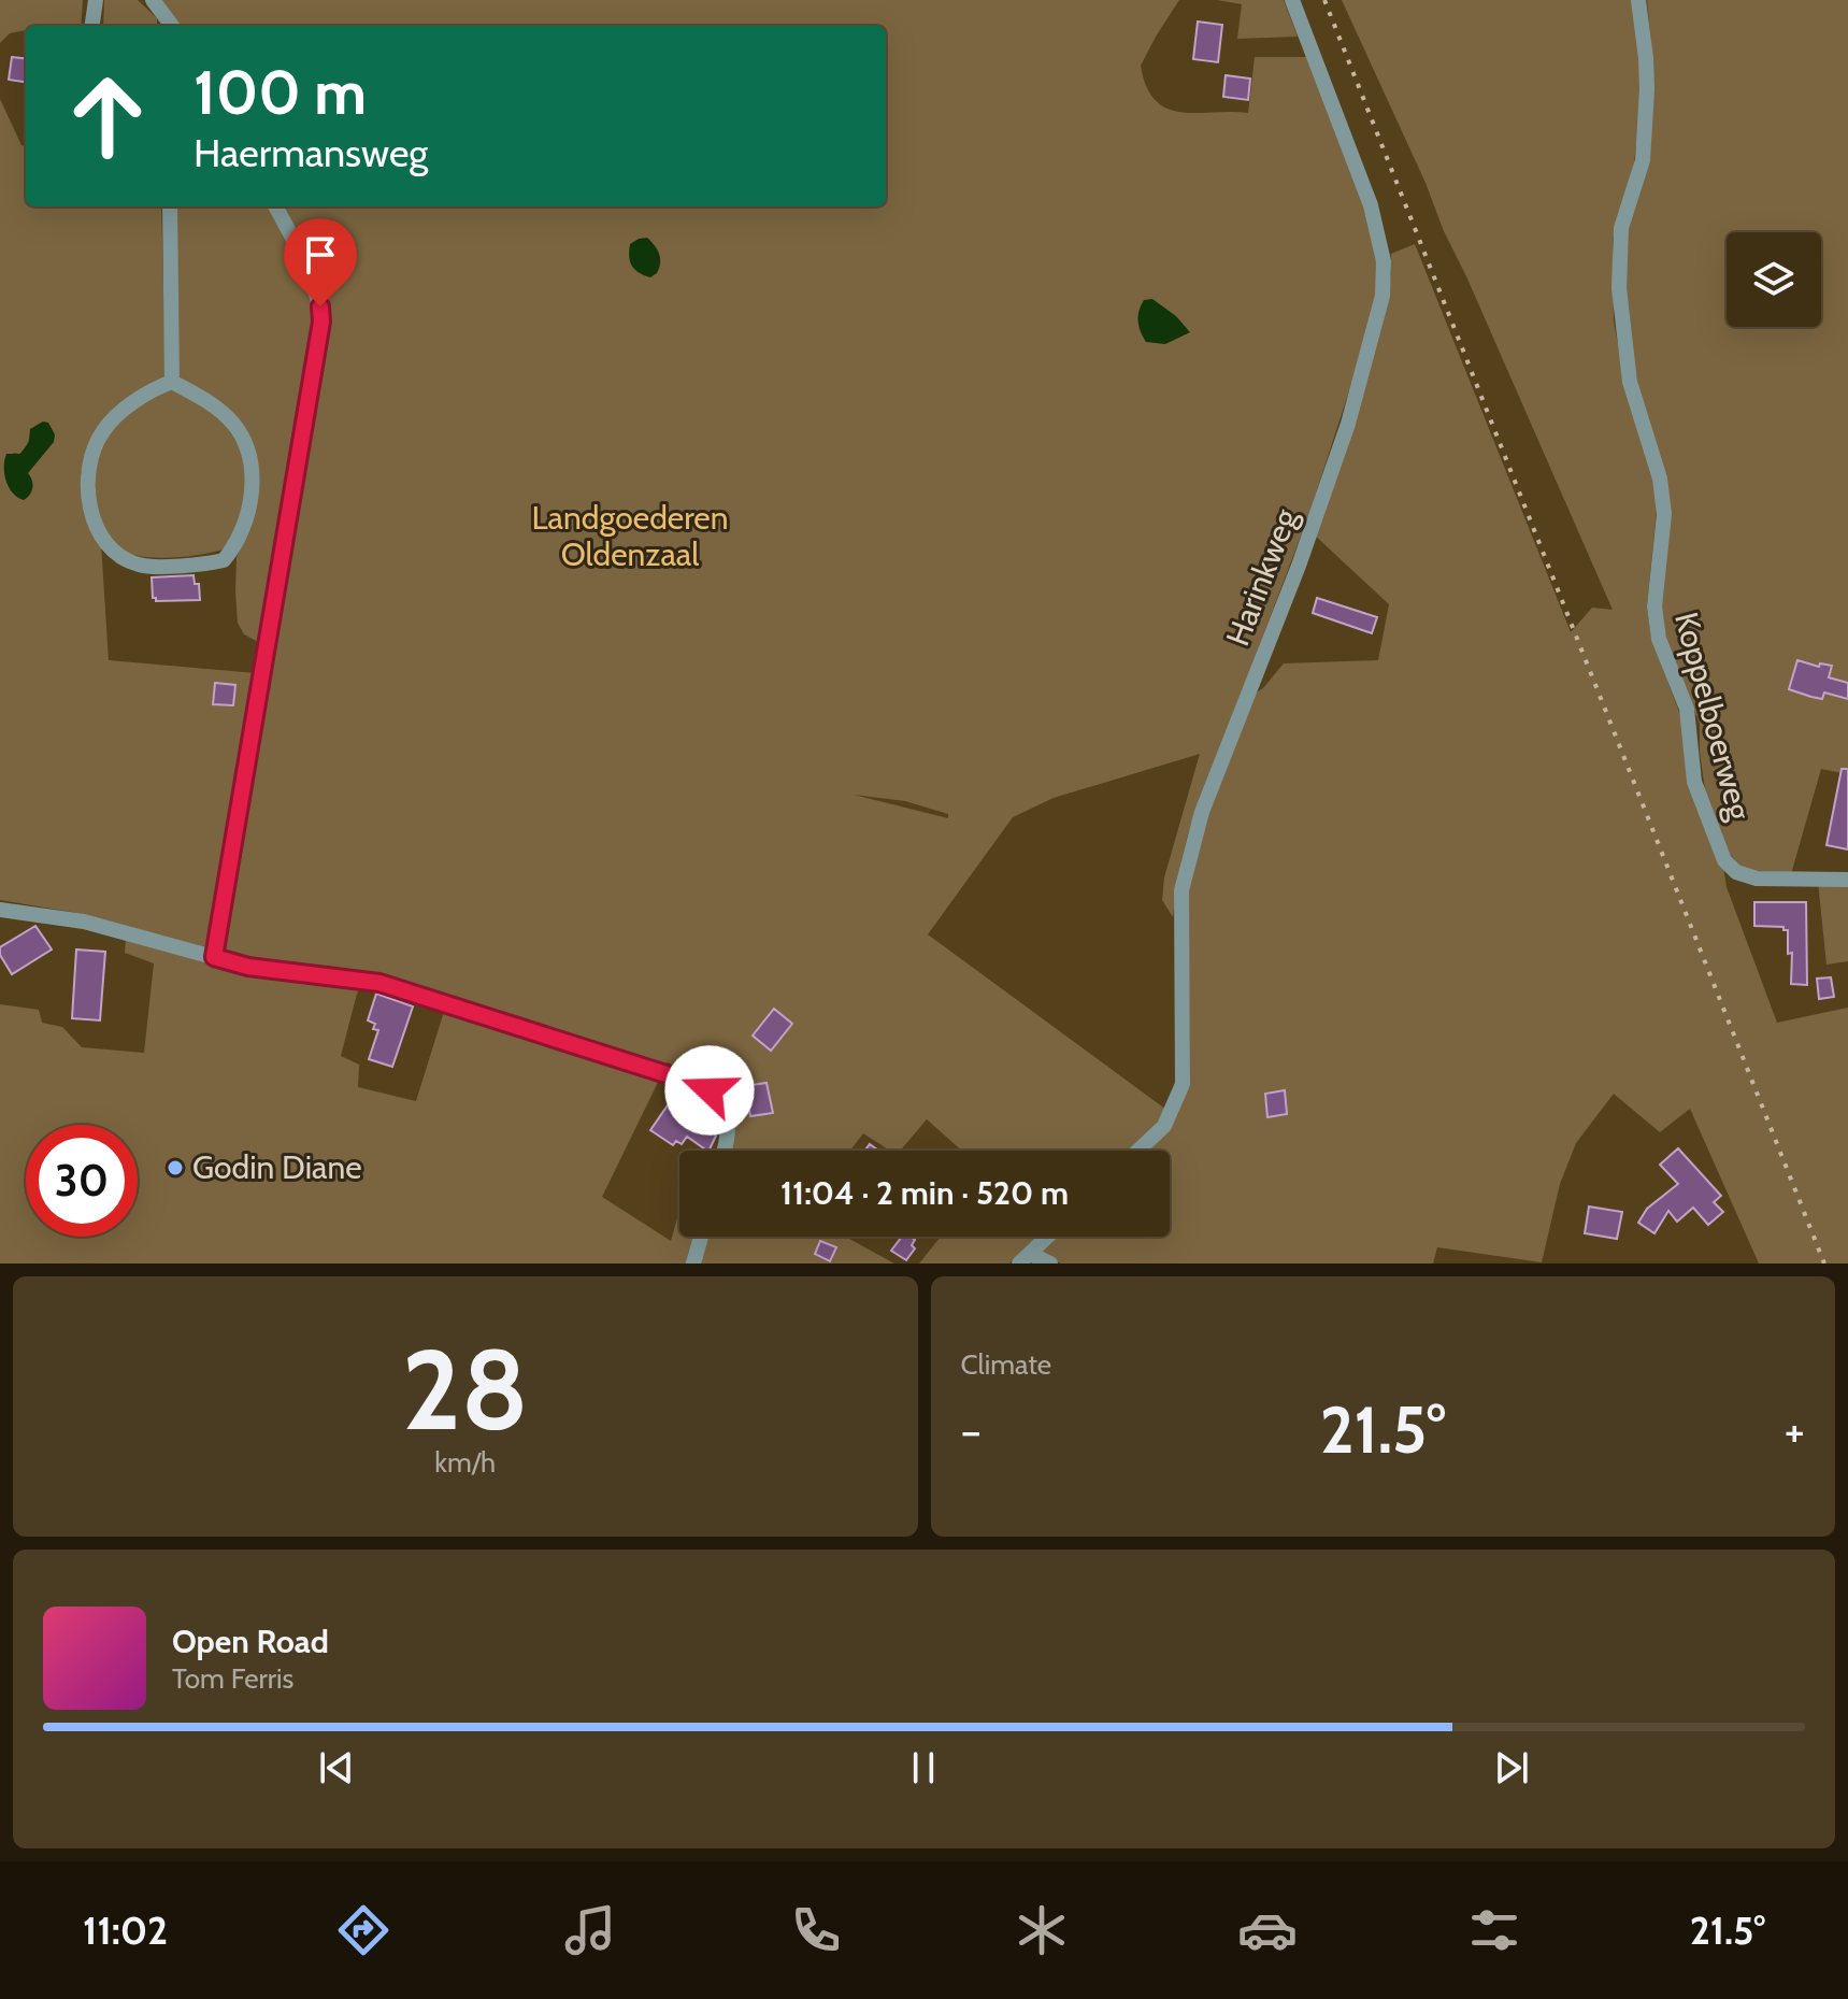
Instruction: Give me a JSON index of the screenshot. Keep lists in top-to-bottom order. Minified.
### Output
{"streets":{"street":["Harinkweg","Koppelboerweg"]},"parks":["Landgoederen Oldenzaal"],"places":["Godin Diane"],"page":{"turn":["100 m","Haermansweg"],"limit":"30","trip":"11:04 · 2 min · 520 m","tile":[["28","km/h"],"Climate"],"heat":["−","21.5°","+"],"song":["Open Road","Tom Ferris"],"tabs":["11:02","21.5°"]}}
